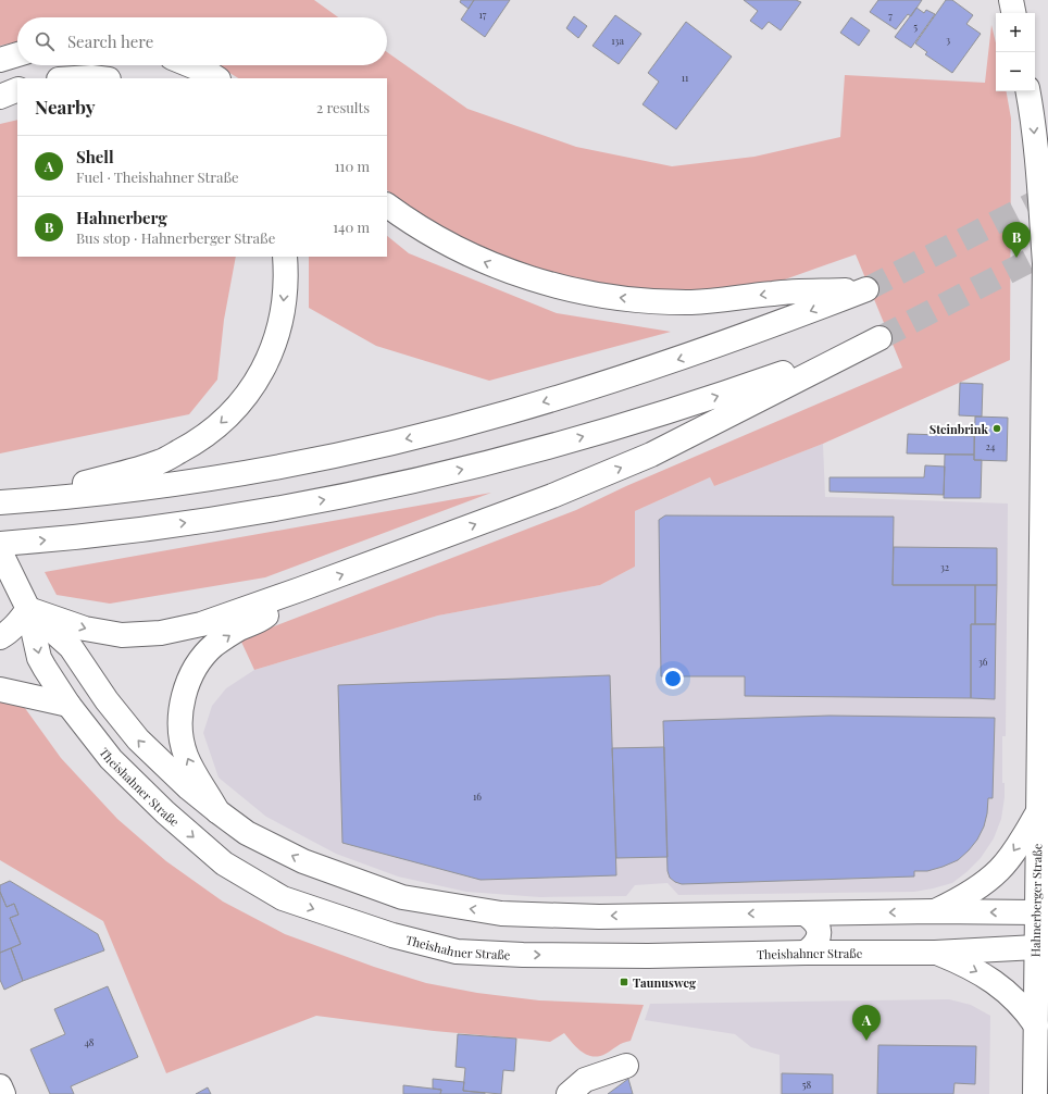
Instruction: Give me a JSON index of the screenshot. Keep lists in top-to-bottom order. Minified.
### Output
{"streets":{"main road":["Theishahner Straße","Hahnerberger Straße"]},"crossings":[["Theishahner Straße","Hahnerberger Straße"]],"places":{"other":["Steinbrink"],"transit":["Taunusweg"]},"house_numbers":["17","7","5","3","13a","11","24","32","36","16","48","58"],"page":{"map_buttons":["+","−"],"search":"Search here","heading":["Nearby","2 results"],"list":[{"mark":"A","name":"Shell","note":"Fuel · Theishahner Straße","value":"110 m"},{"mark":"B","name":"Hahnerberg","note":"Bus stop · Hahnerberger Straße","value":"140 m"}],"pins":["B","A"]}}
